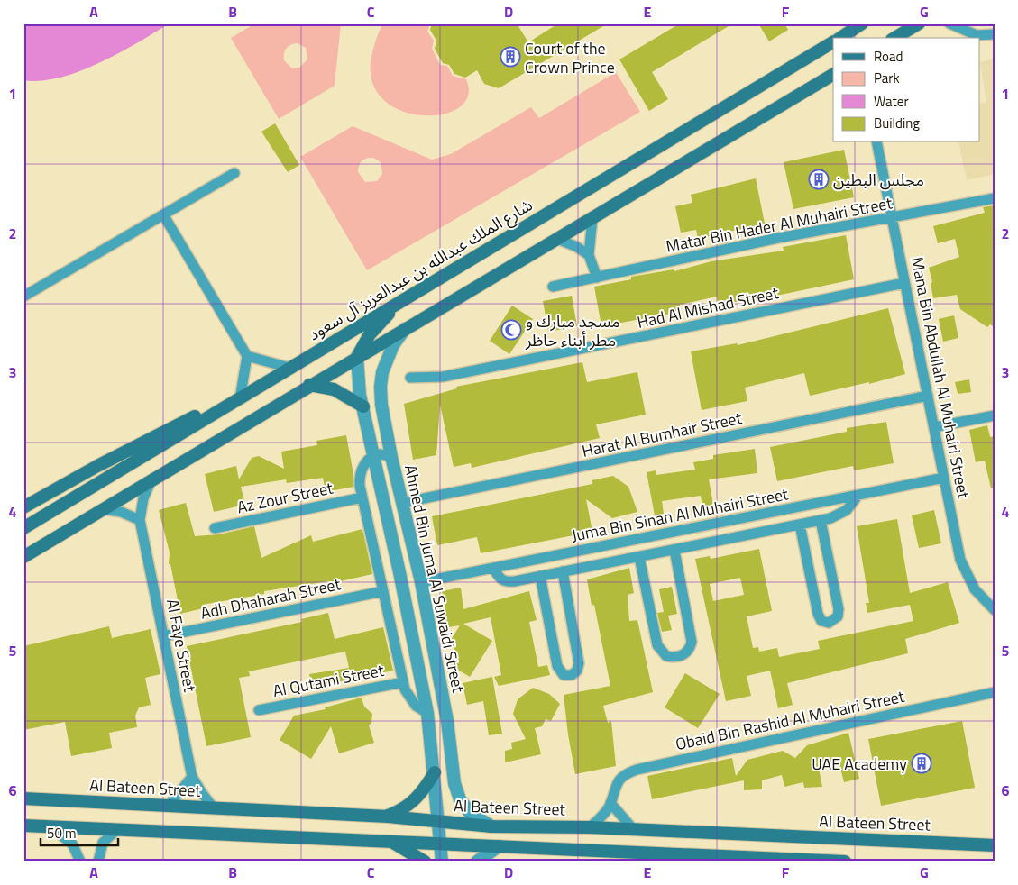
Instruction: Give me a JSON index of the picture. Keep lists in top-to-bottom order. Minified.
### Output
{"streets":{"main road":["شارع الملك عبدالله بن عبدالعزيز آل سعود","Al Bateen Street"],"street":["Matar Bin Hader Al Muhairi Street","Had Al Mishad Street","Mana Bin Abdullah Al Muhairi Street","Harat Al Bumhair Street","Az Zour Street","Juma Bin Sinan Al Muhairi Street","Ahmed Bin Juma Al Suwaidi Street","Adh Dhaharah Street","Al Faye Street","Al Qutami Street","Obaid Bin Rashid Al Muhairi Street"]},"crossings":[["Matar Bin Hader Al Muhairi Street","Mana Bin Abdullah Al Muhairi Street"],["Had Al Mishad Street","Mana Bin Abdullah Al Muhairi Street"],["Mana Bin Abdullah Al Muhairi Street","Harat Al Bumhair Street"],["Mana Bin Abdullah Al Muhairi Street","Juma Bin Sinan Al Muhairi Street"],["Harat Al Bumhair Street","Ahmed Bin Juma Al Suwaidi Street"],["Juma Bin Sinan Al Muhairi Street","Ahmed Bin Juma Al Suwaidi Street"],["Ahmed Bin Juma Al Suwaidi Street","Al Bateen Street"],["Adh Dhaharah Street","Al Faye Street"],["Al Faye Street","Al Bateen Street"],["Obaid Bin Rashid Al Muhairi Street","Al Bateen Street"]],"places":{"building":["Court of the Crown Prince","مجلس البطين","UAE Academy"],"mosque":["مسجد مبارك و مطر أبناء حاظر"]},"legend":["Road","Park","Water","Building"],"scale_bar":"50 m","grid":{"columns":["A","B","C","D","E","F","G"],"rows":["1","2","3","4","5","6"]}}
